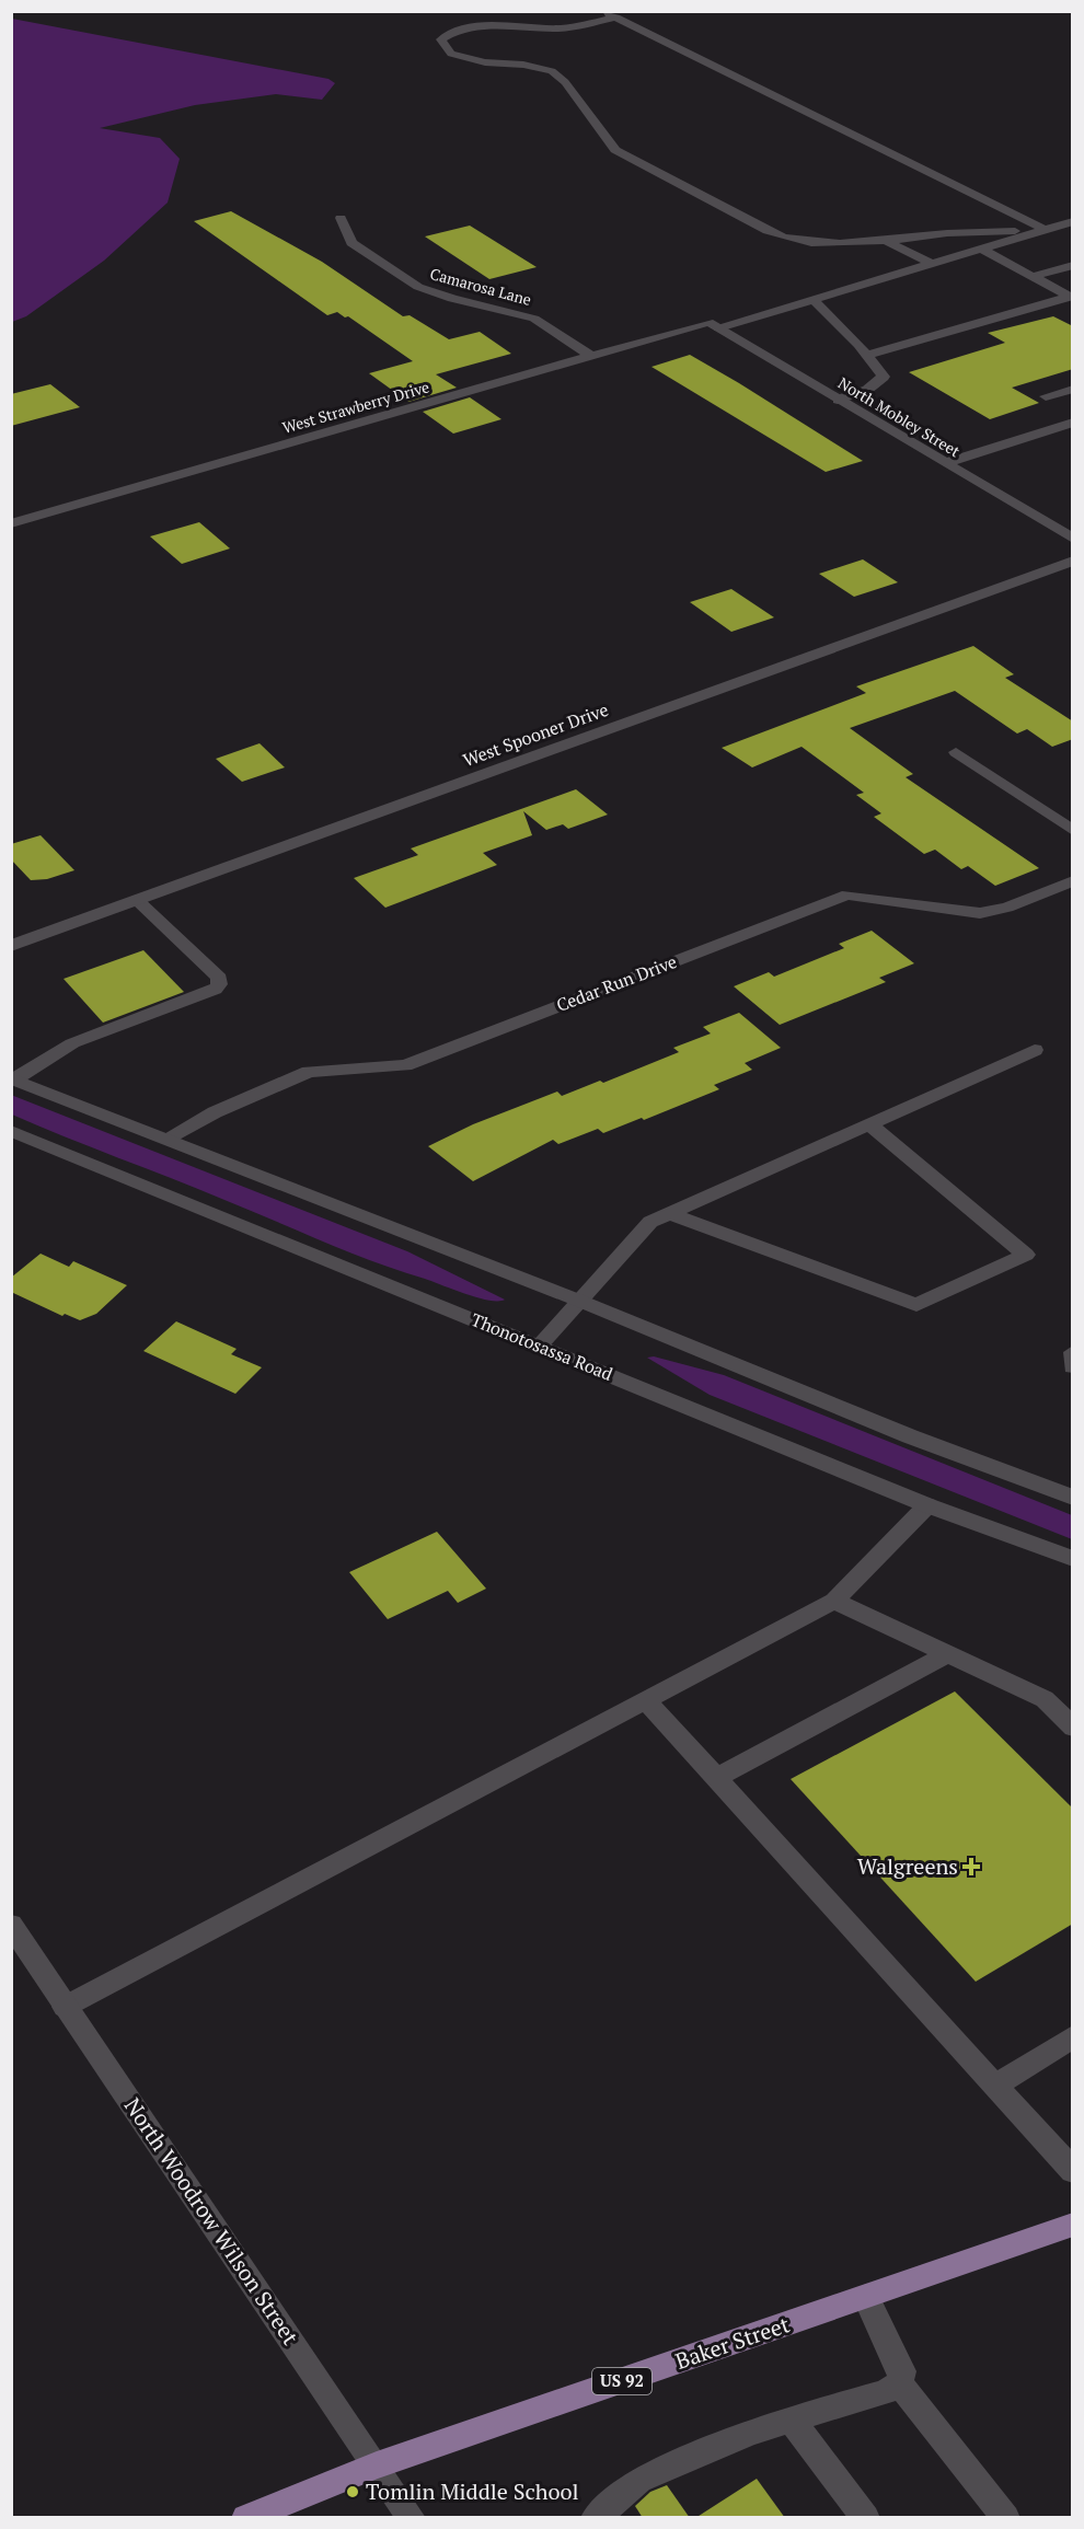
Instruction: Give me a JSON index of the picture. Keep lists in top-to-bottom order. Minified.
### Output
{"streets":{"main road":["Baker Street","US 92"],"street":["Camarosa Lane","West Strawberry Drive","North Mobley Street","West Spooner Drive","Cedar Run Drive","Thonotosassa Road","North Woodrow Wilson Street"]},"crossings":[["Camarosa Lane","West Strawberry Drive"],["West Strawberry Drive","North Mobley Street"],["North Woodrow Wilson Street","Baker Street"]],"places":{"health":["Walgreens"],"other":["Tomlin Middle School"]}}
